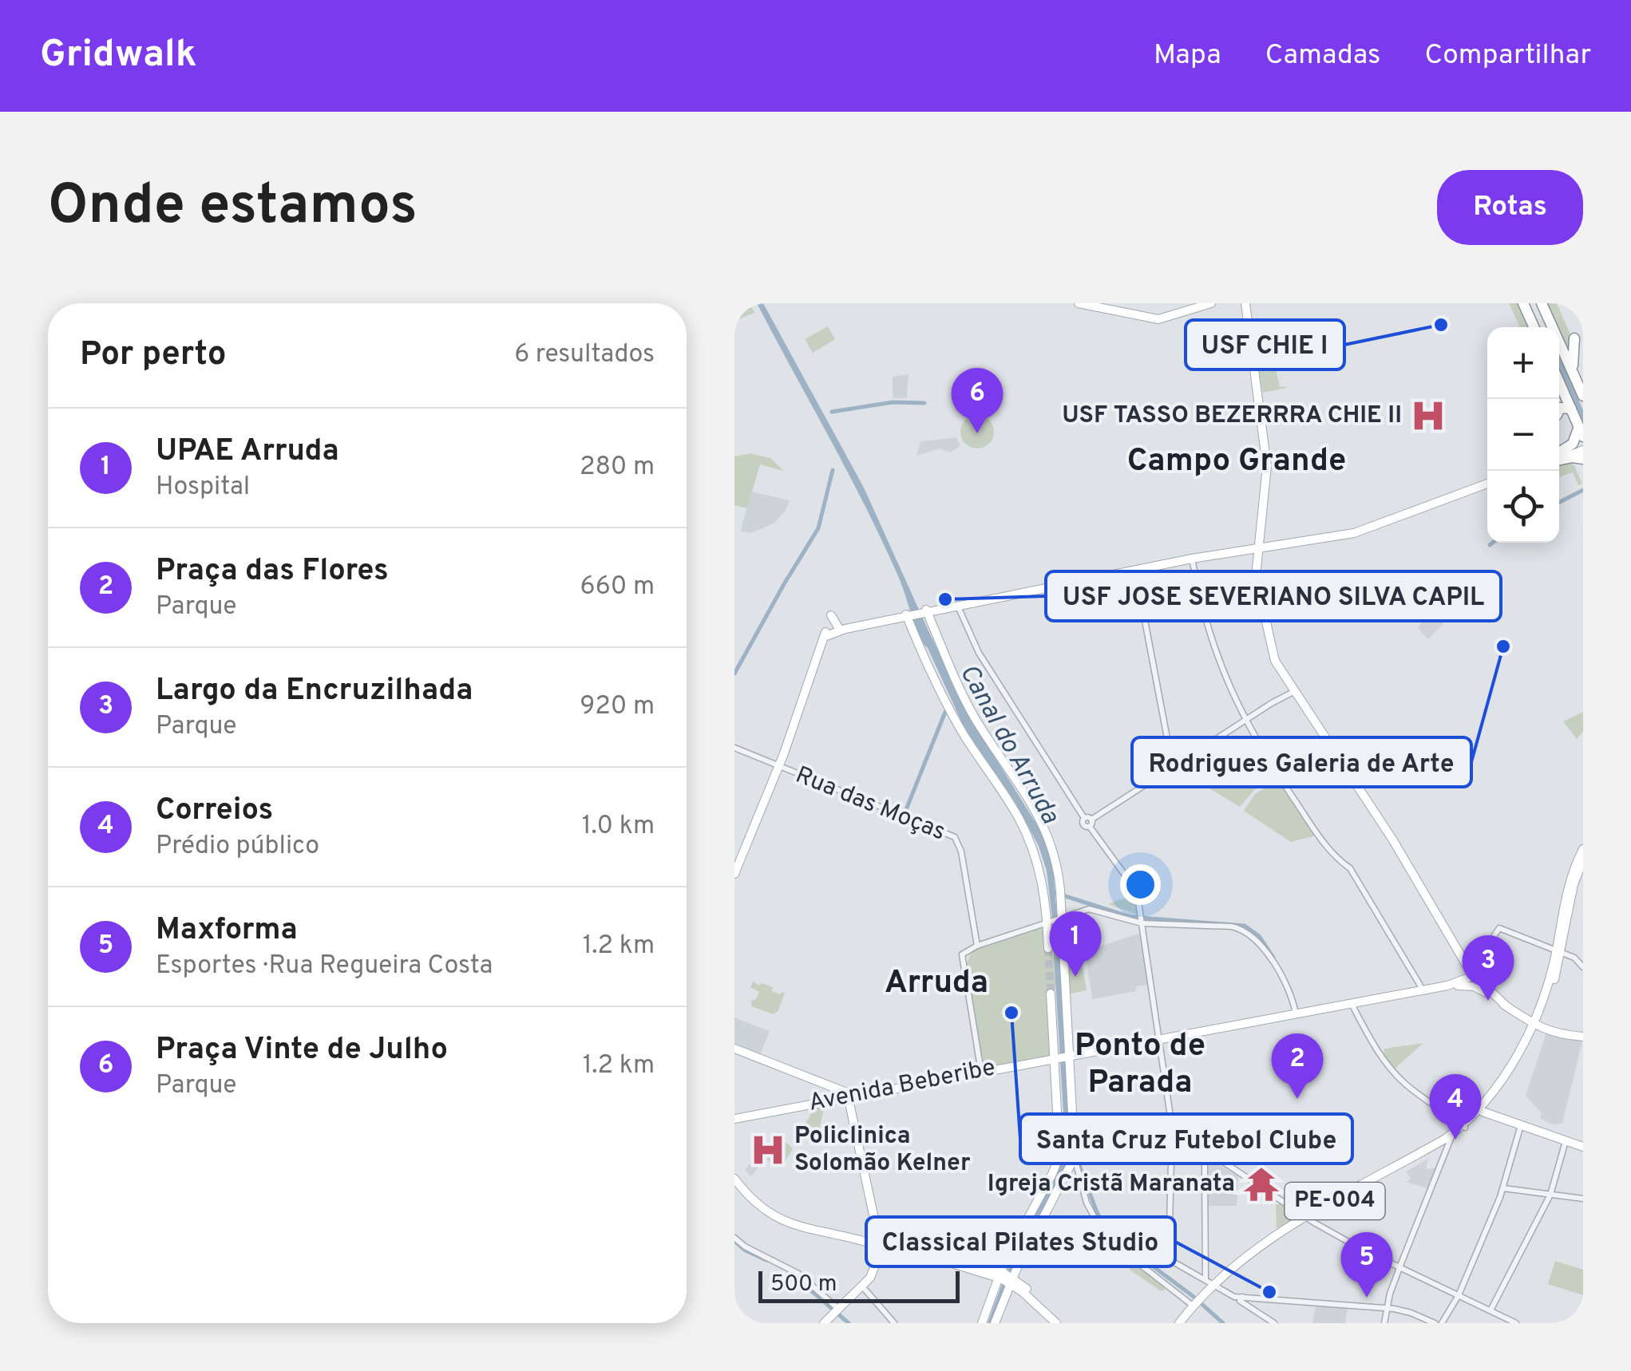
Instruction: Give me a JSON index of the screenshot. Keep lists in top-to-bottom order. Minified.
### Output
{"streets":{"main road":["Avenida Beberibe","PE-004"],"street":["Rua das Moças"]},"districts":["Campo Grande","Arruda","Ponto de Parada"],"water":["Canal do Arruda"],"places":{"other":["USF CHIE I","USF JOSE SEVERIANO SILVA CAPIL","Rodrigues Galeria de Arte","Santa Cruz Futebol Clube","Classical Pilates Studio"],"hospital":["USF TASSO BEZERRRA CHIE II","Policlinica Solomão Kelner"],"temple":["Igreja Cristã Maranata"]},"scale_bar":"500 m","page":{"header":"Gridwalk","nav":["Mapa","Camadas","Compartilhar"],"buttons":"Rotas","title":"Onde estamos","heading":["Por perto","6 resultados"],"map_buttons":["+","−"],"pins":["6","1","3","2","4","5"],"list":[{"mark":"1","name":"UPAE Arruda","note":"Hospital","value":"280 m"},{"mark":"2","name":"Praça das Flores","note":"Parque","value":"660 m"},{"mark":"3","name":"Largo da Encruzilhada","note":"Parque","value":"920 m"},{"mark":"4","name":"Correios","note":"Prédio público","value":"1.0 km"},{"mark":"5","name":"Maxforma","note":"Esportes · Rua Regueira Costa","value":"1.2 km"},{"mark":"6","name":"Praça Vinte de Julho","note":"Parque","value":"1.2 km"}],"scale":"500 m"}}
